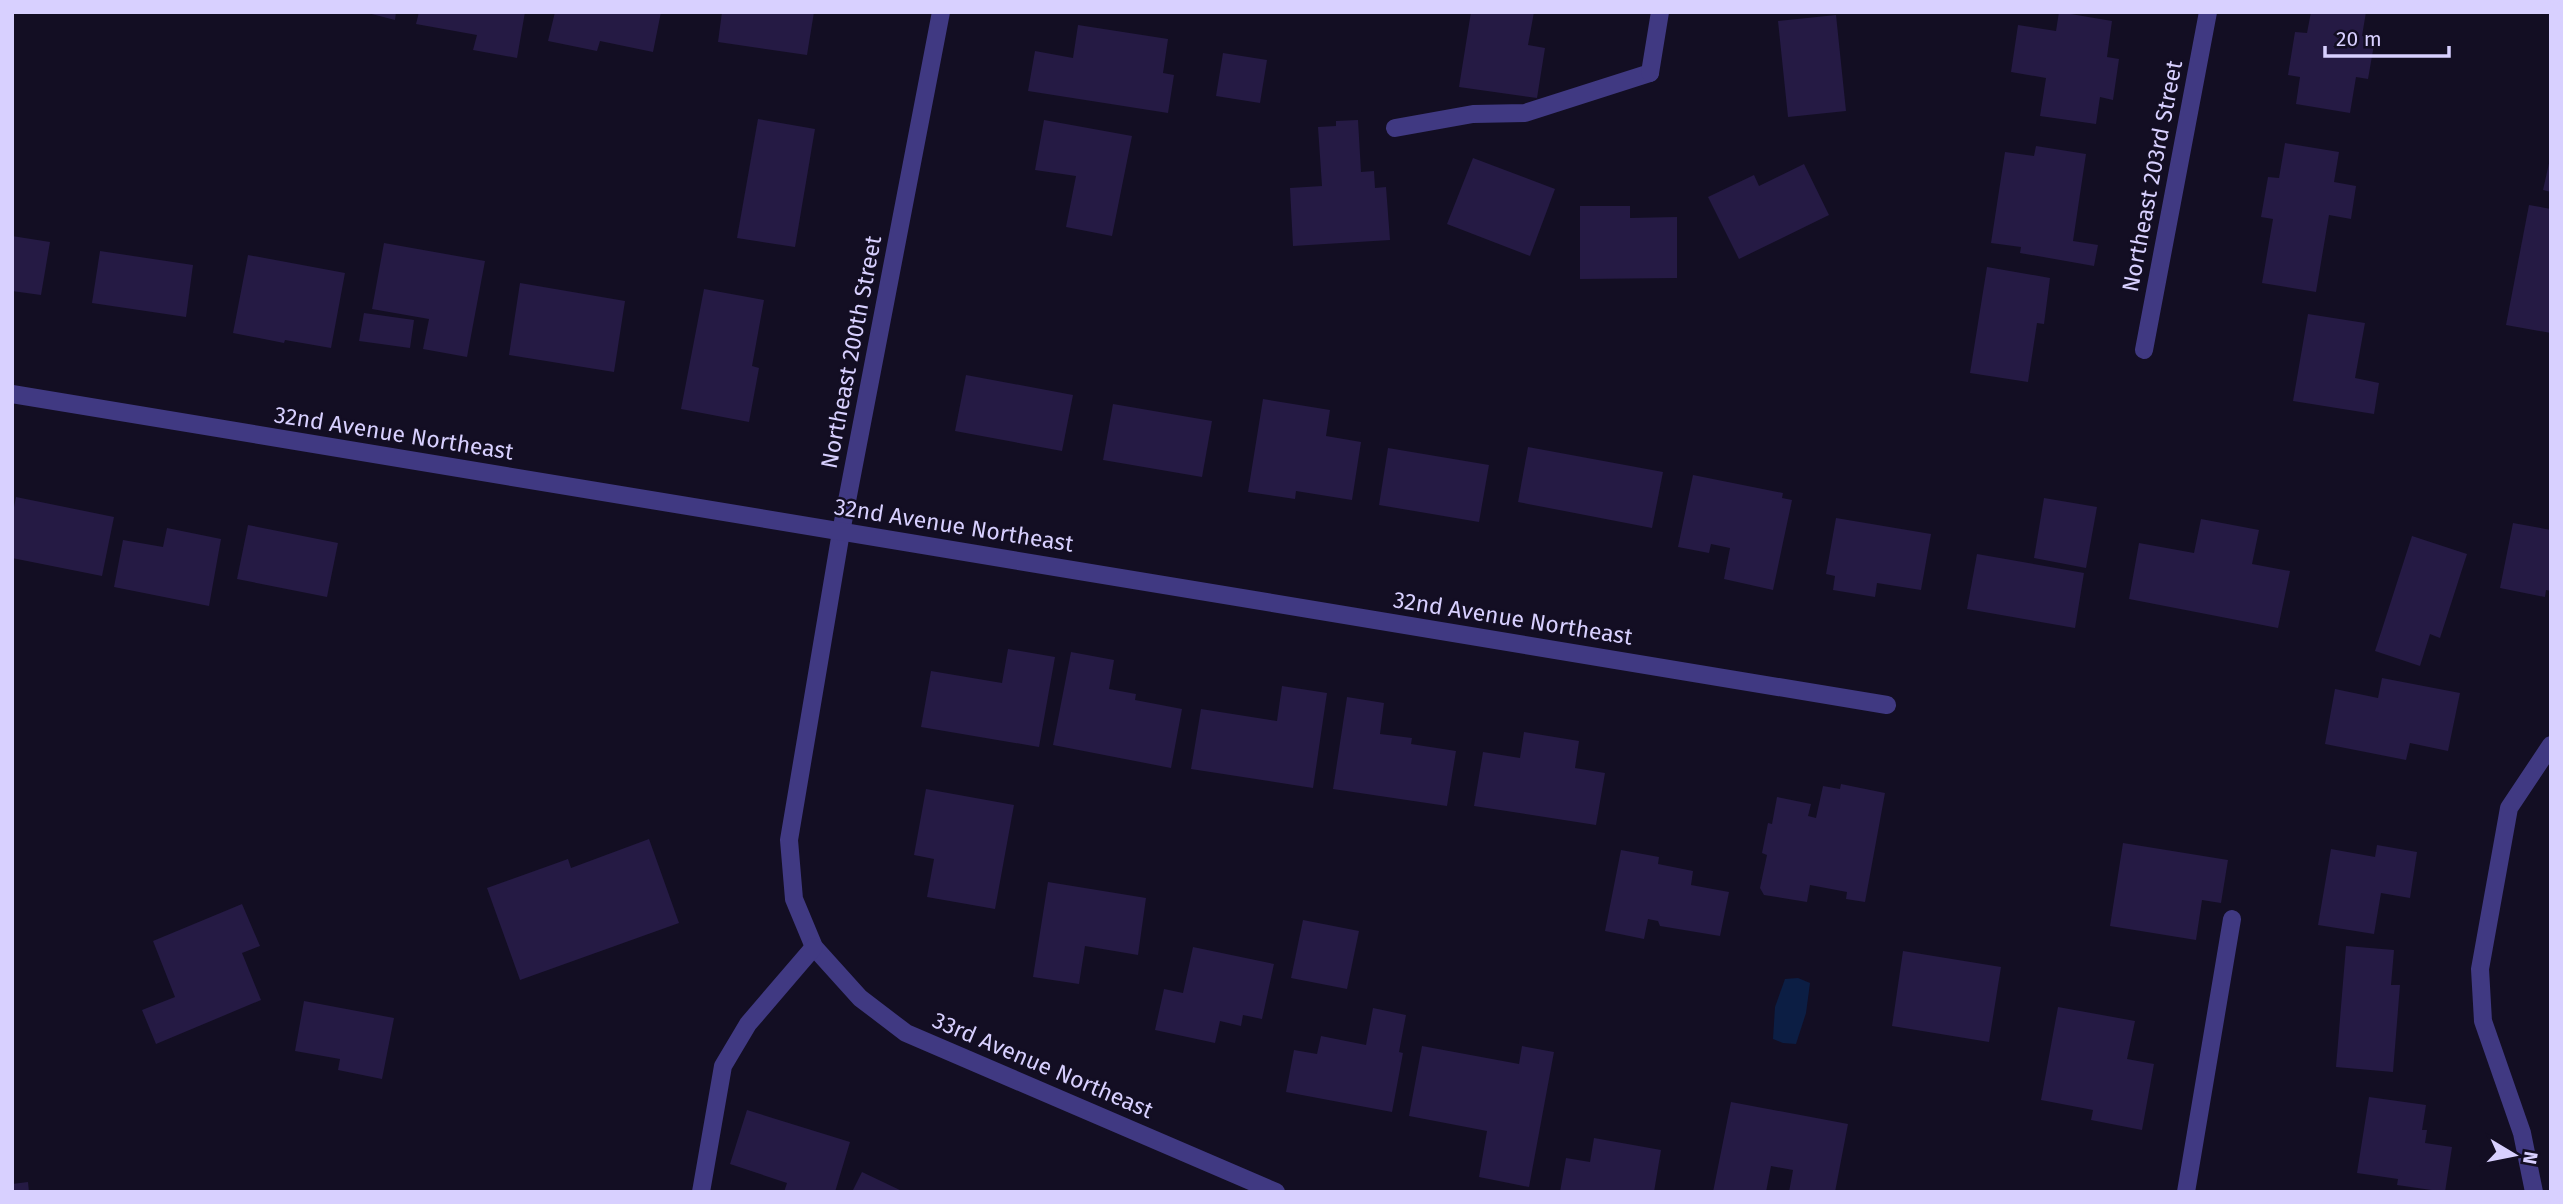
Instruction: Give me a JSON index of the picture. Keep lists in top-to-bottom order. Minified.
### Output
{"streets":{"street":["Northeast 203rd Street","Northeast 200th Street","32nd Avenue Northeast","33rd Avenue Northeast"]},"crossings":[["Northeast 200th Street","32nd Avenue Northeast"],["Northeast 200th Street","33rd Avenue Northeast"]],"scale_bar":"20 m","north":"right"}
